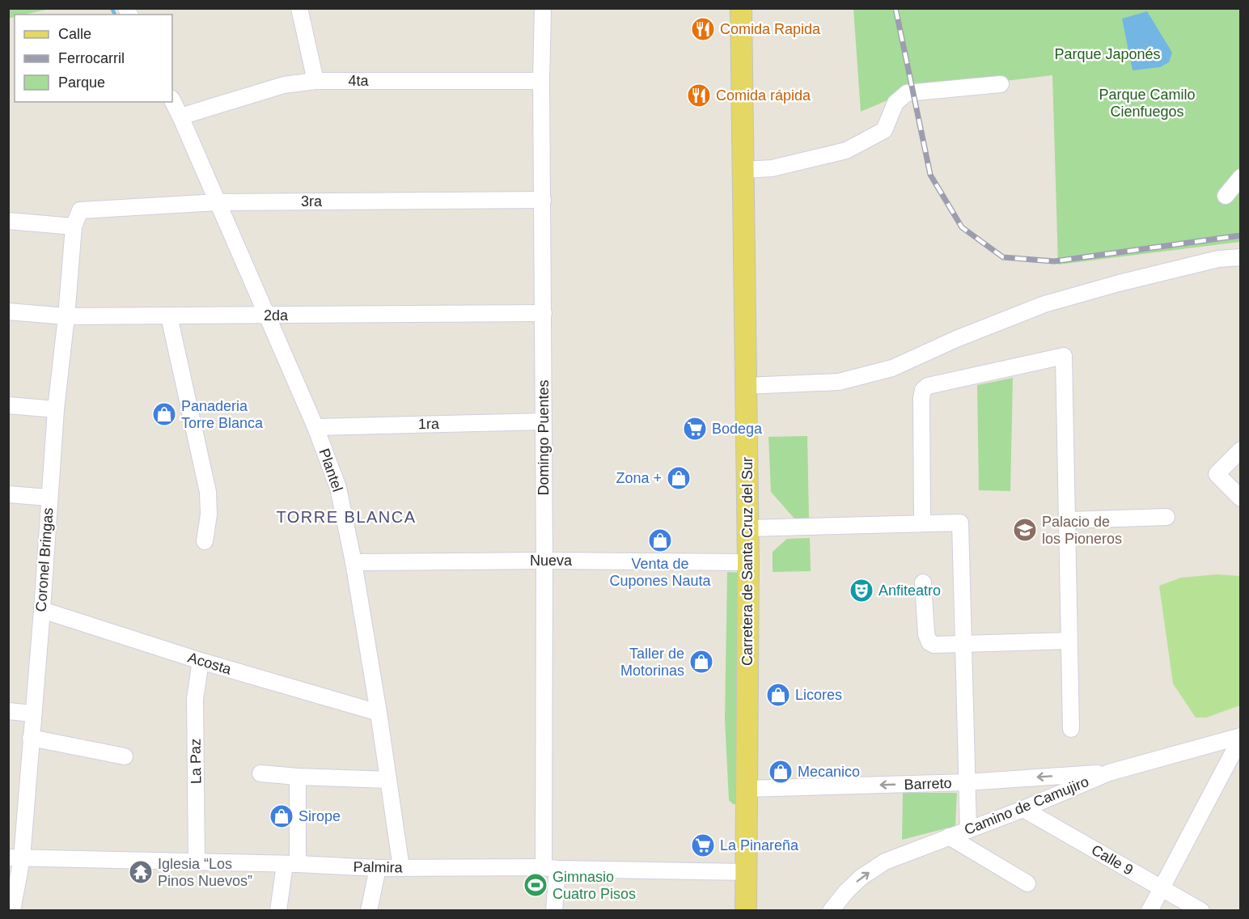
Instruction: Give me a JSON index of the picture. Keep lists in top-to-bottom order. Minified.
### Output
{"streets":{"main road":["Carretera de Santa Cruz del Sur"],"street":["4ta","3ra","2da","1ra","Domingo Puentes","Plantel","Coronel Bringas","Nueva","Acosta","La Paz","Barreto","Camino de Camujiro","Calle 9","Palmira"]},"crossings":[["4ta","Domingo Puentes"],["4ta","Plantel"],["3ra","Domingo Puentes"],["3ra","Plantel"],["3ra","Coronel Bringas"],["2da","Domingo Puentes"],["2da","Plantel"],["2da","Coronel Bringas"],["1ra","Domingo Puentes"],["1ra","Plantel"],["Domingo Puentes","Nueva"],["Domingo Puentes","Palmira"],["Plantel","Nueva"],["Plantel","Acosta"],["Plantel","Palmira"],["Coronel Bringas","Acosta"],["Coronel Bringas","Palmira"],["Nueva","Carretera de Santa Cruz del Sur"],["Carretera de Santa Cruz del Sur","Barreto"],["Carretera de Santa Cruz del Sur","Palmira"],["Acosta","La Paz"],["La Paz","Palmira"],["Barreto","Camino de Camujiro"],["Camino de Camujiro","Calle 9"]],"one_way":["Barreto"],"districts":["TORRE BLANCA"],"parks":["Parque Japonés","Parque Camilo Cienfuegos"],"places":{"restaurant":["Comida Rapida","Comida rápida"],"shop":["Panaderia Torre Blanca","Zona +","Venta de Cupones Nauta","Taller de Motorinas","Licores","Mecanico","Sirope"],"supermarket":["Bodega","La Pinareña"],"school or university":["Palacio de los Pioneros"],"theatre":["Anfiteatro"],"temple":["Iglesia “Los Pinos Nuevos”"],"sports":["Gimnasio Cuatro Pisos"]},"legend":["Calle","Ferrocarril","Parque"]}
